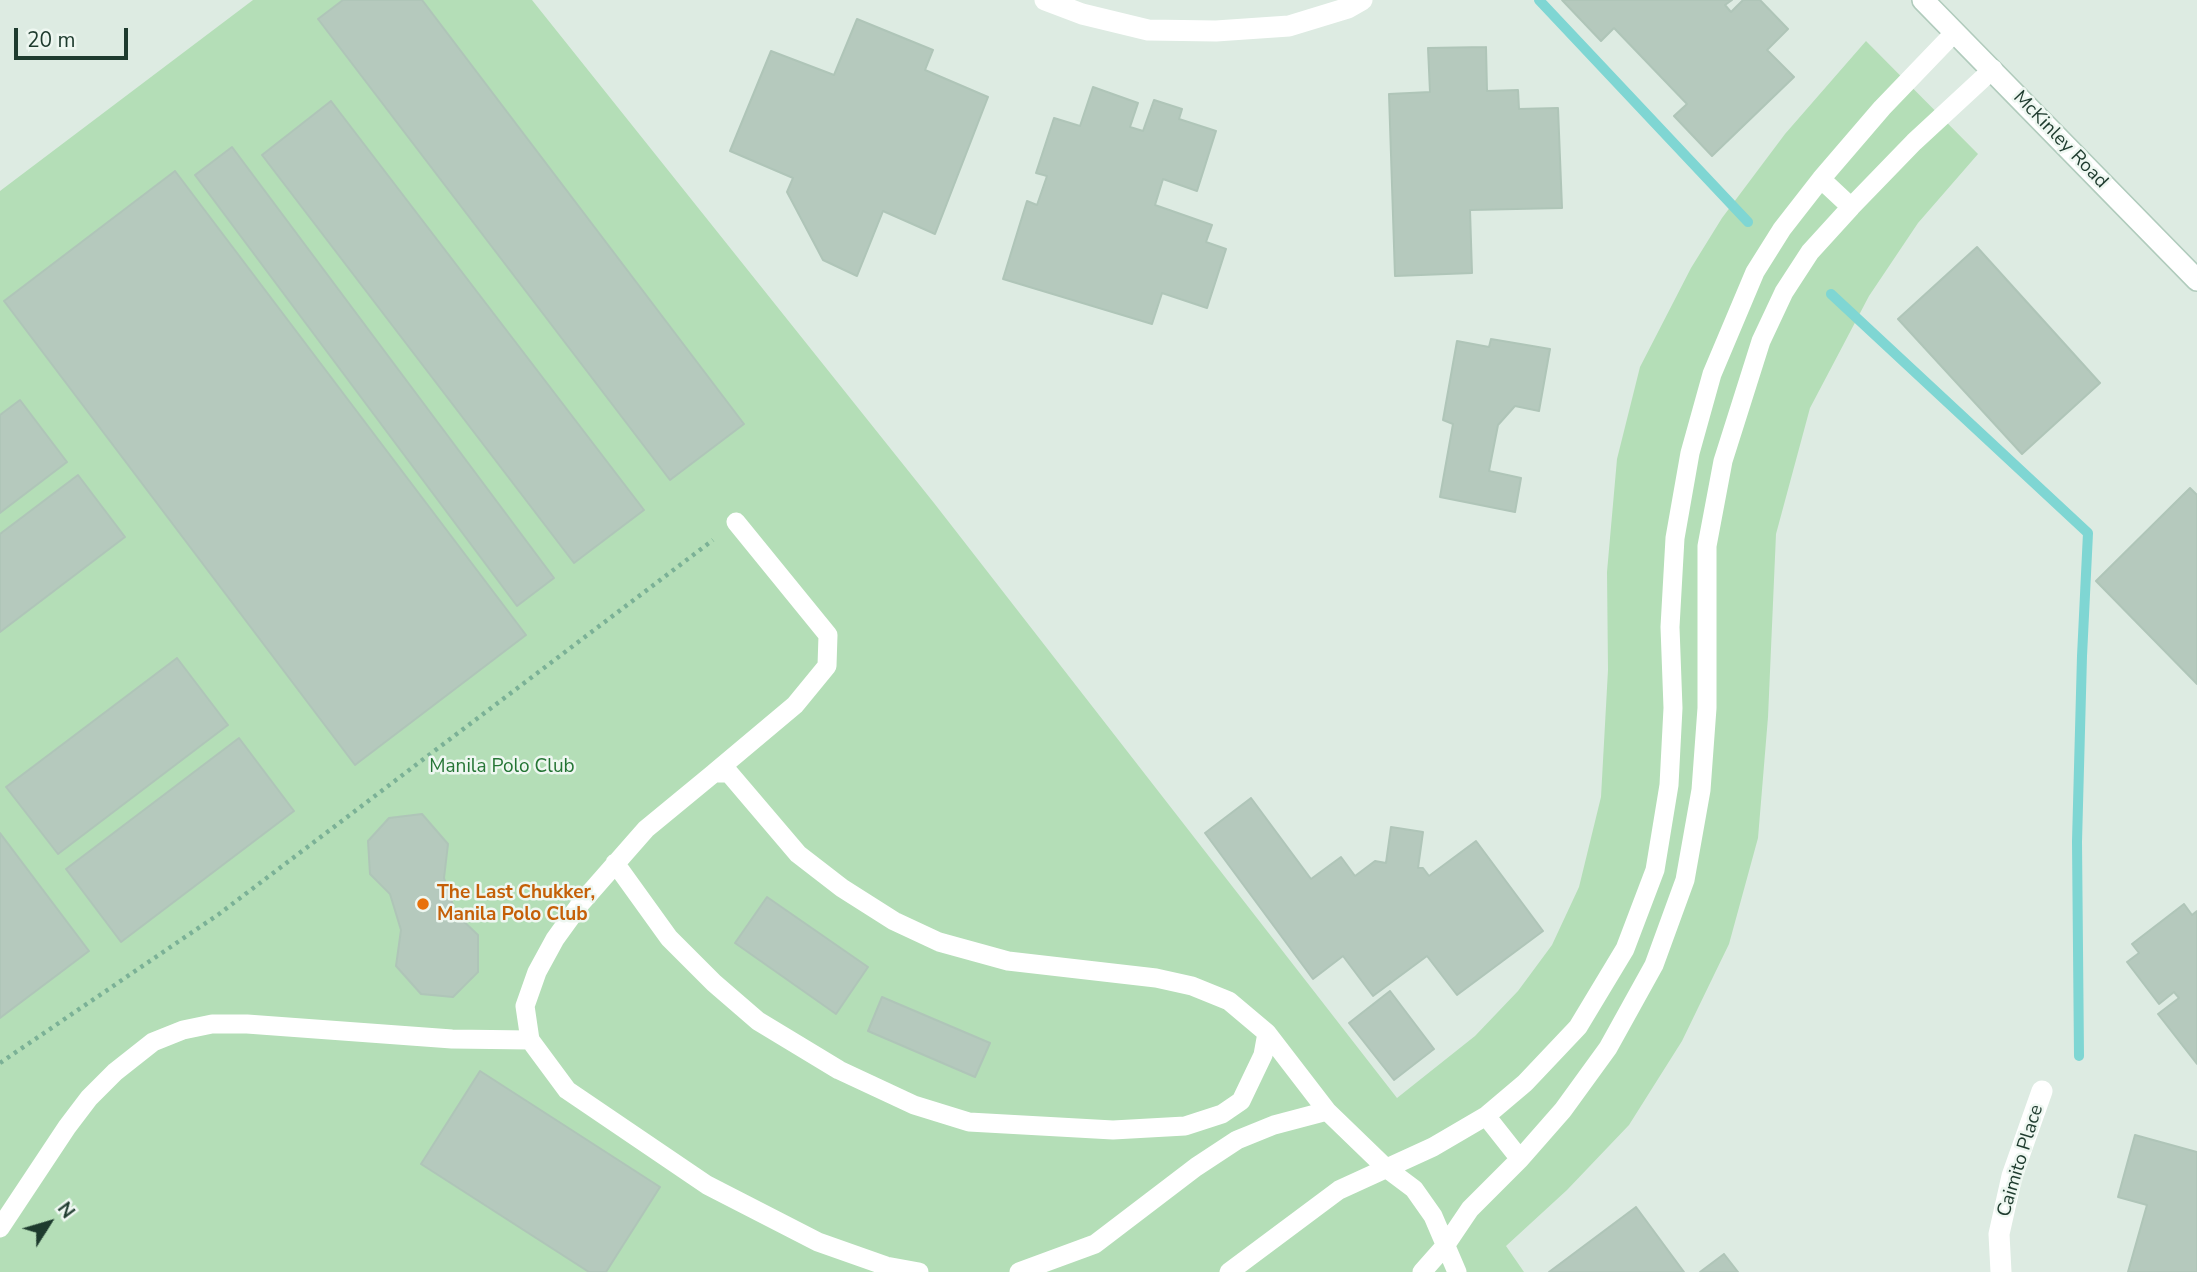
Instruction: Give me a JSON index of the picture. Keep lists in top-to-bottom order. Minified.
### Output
{"streets":{"street":["McKinley Road","Caimito Place"]},"parks":["Manila Polo Club"],"places":["The Last Chukker, Manila Polo Club"],"scale_bar":"20 m","north":"top right"}
